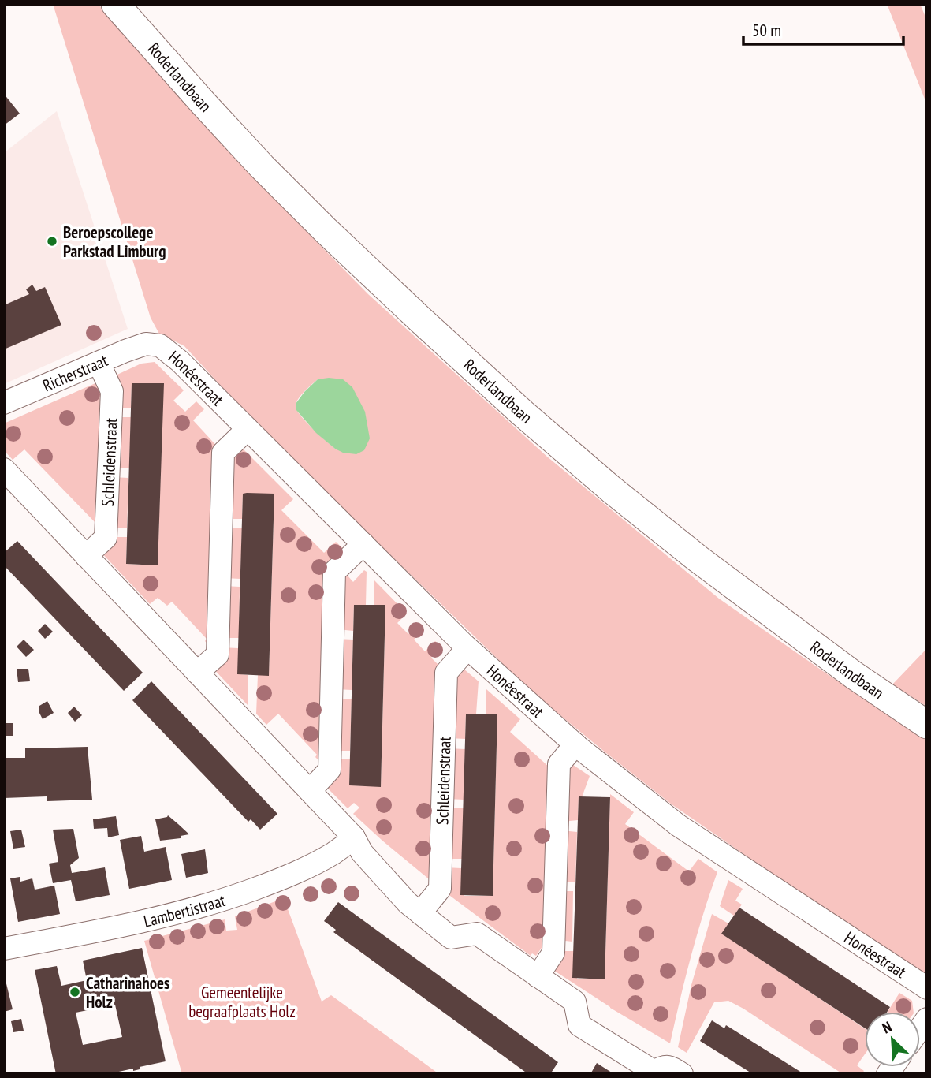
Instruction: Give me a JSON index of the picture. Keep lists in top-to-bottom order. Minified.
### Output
{"streets":{"main road":["Roderlandbaan"],"street":["Richerstraat","Honéestraat","Schleidenstraat","Lambertistraat"]},"crossings":[["Richerstraat","Honéestraat"],["Richerstraat","Schleidenstraat"],["Honéestraat","Schleidenstraat"]],"parks":["Gemeentelijke begraafplaats Holz"],"places":["Beroepscollege Parkstad Limburg","Catharinahoes Holz"],"scale_bar":"50 m","north":"top left"}
